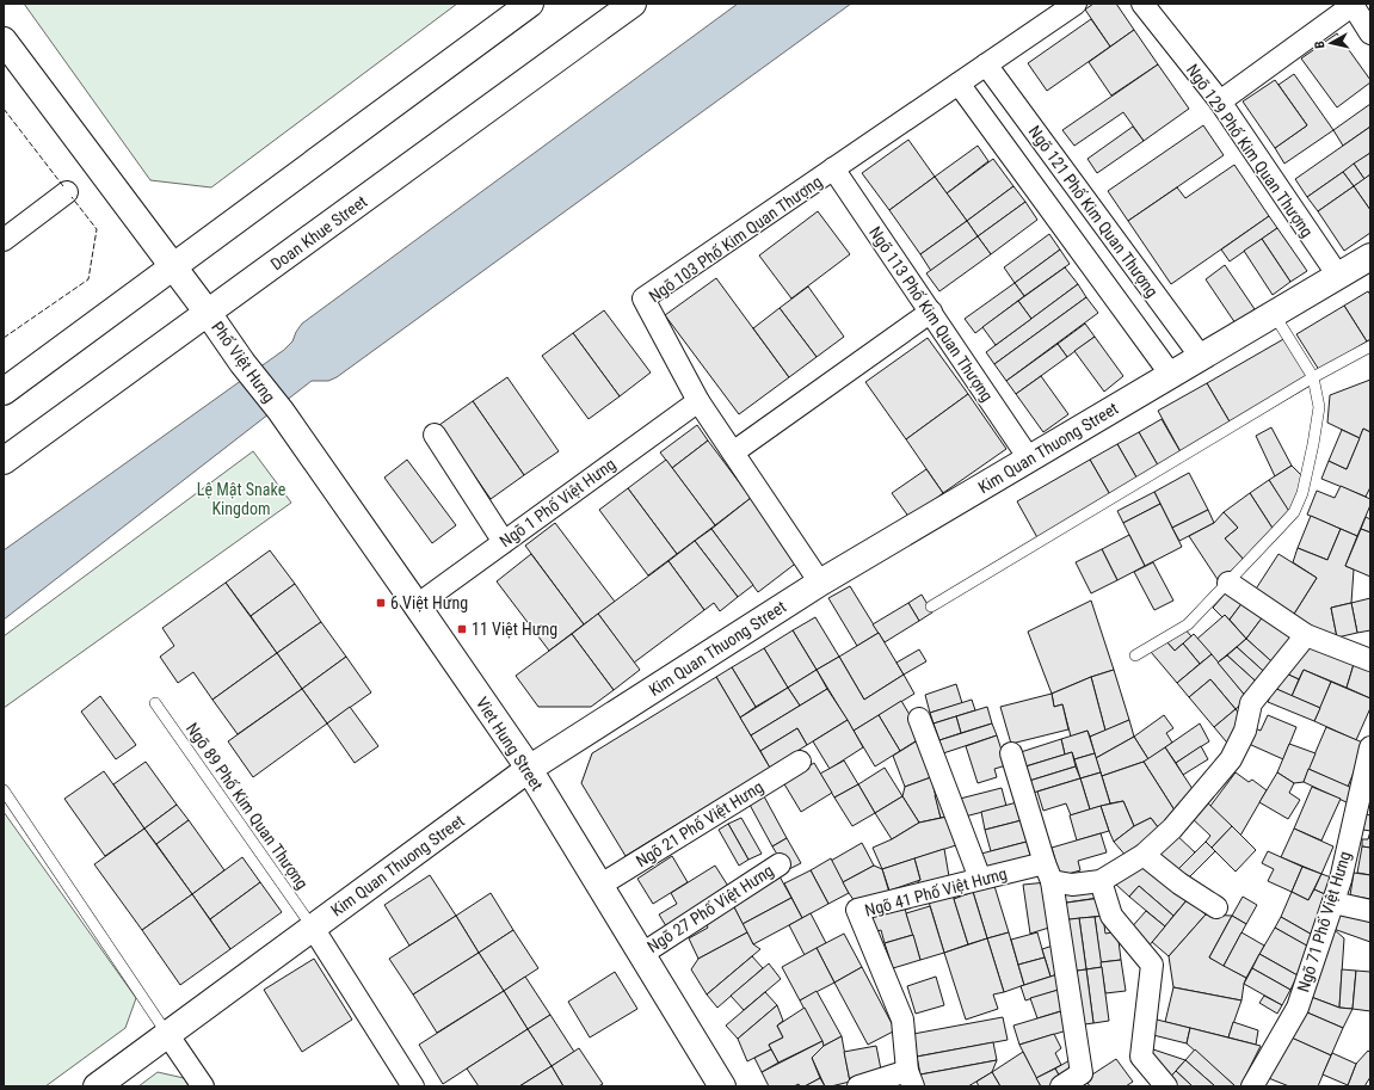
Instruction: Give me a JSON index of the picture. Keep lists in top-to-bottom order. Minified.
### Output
{"streets":{"street":["Ngõ 129 Phố Kim Quan Thượng","Ngõ 121 Phố Kim Quan Thượng","Doan Khue Street","Ngõ 103 Phố Kim Quan Thượng","Ngõ 113 Phố Kim Quan Thượng","Phố Việt Hưng","Kim Quan Thuong Street","Ngõ 1 Phố Việt Hưng","Viet Hung Street","Ngõ 21 Phố Việt Hưng","Ngõ 41 Phố Việt Hưng","Ngõ 27 Phố Việt Hưng","Ngõ 71 Phố Việt Hưng"],"lane":["Ngõ 89 Phố Kim Quan Thượng"]},"crossings":[["Ngõ 129 Phố Kim Quan Thượng","Kim Quan Thuong Street"],["Ngõ 121 Phố Kim Quan Thượng","Ngõ 103 Phố Kim Quan Thượng"],["Ngõ 121 Phố Kim Quan Thượng","Kim Quan Thuong Street"],["Doan Khue Street","Phố Việt Hưng"],["Ngõ 103 Phố Kim Quan Thượng","Ngõ 113 Phố Kim Quan Thượng"],["Ngõ 103 Phố Kim Quan Thượng","Kim Quan Thuong Street"],["Ngõ 103 Phố Kim Quan Thượng","Ngõ 1 Phố Việt Hưng"],["Ngõ 113 Phố Kim Quan Thượng","Kim Quan Thuong Street"],["Phố Việt Hưng","Viet Hung Street"],["Kim Quan Thuong Street","Viet Hung Street"],["Kim Quan Thuong Street","Ngõ 89 Phố Kim Quan Thượng"],["Ngõ 1 Phố Việt Hưng","Viet Hung Street"],["Viet Hung Street","Ngõ 21 Phố Việt Hưng"],["Viet Hung Street","Ngõ 27 Phố Việt Hưng"]],"parks":["Lệ Mật Snake Kingdom"],"places":{"transit":["6 Việt Hưng","11 Việt Hưng"]},"north":"left"}
